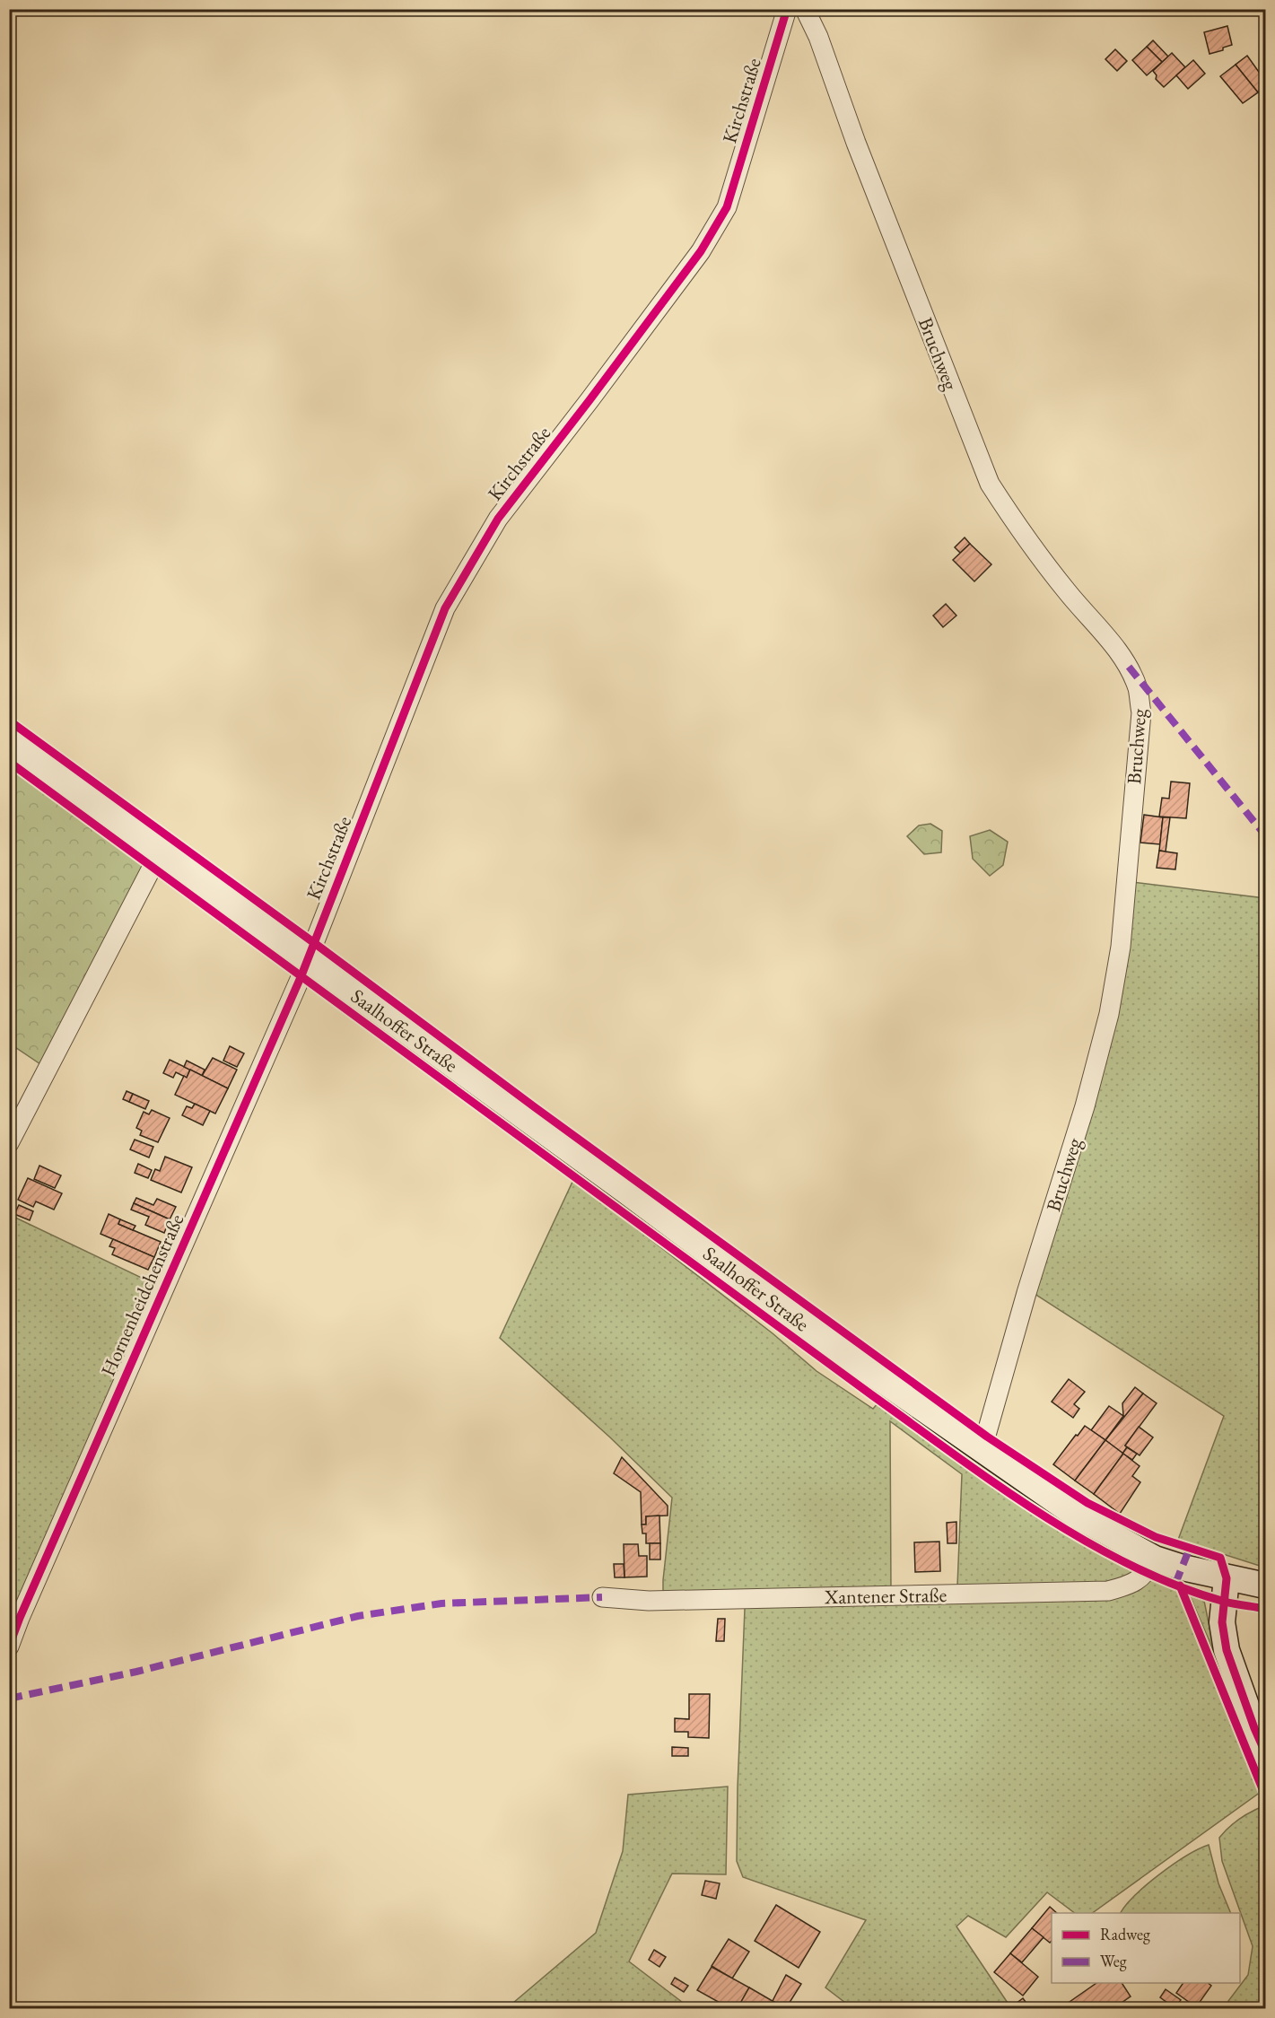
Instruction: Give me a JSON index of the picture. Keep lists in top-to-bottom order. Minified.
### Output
{"streets":{"main road":["Saalhoffer Straße"],"street":["Kirchstraße","Bruchweg","Hornenheidchenstraße","Xantener Straße"]},"crossings":[["Kirchstraße","Saalhoffer Straße"],["Kirchstraße","Hornenheidchenstraße"],["Bruchweg","Saalhoffer Straße"],["Saalhoffer Straße","Hornenheidchenstraße"],["Saalhoffer Straße","Xantener Straße"]],"legend":["Radweg","Weg"]}
